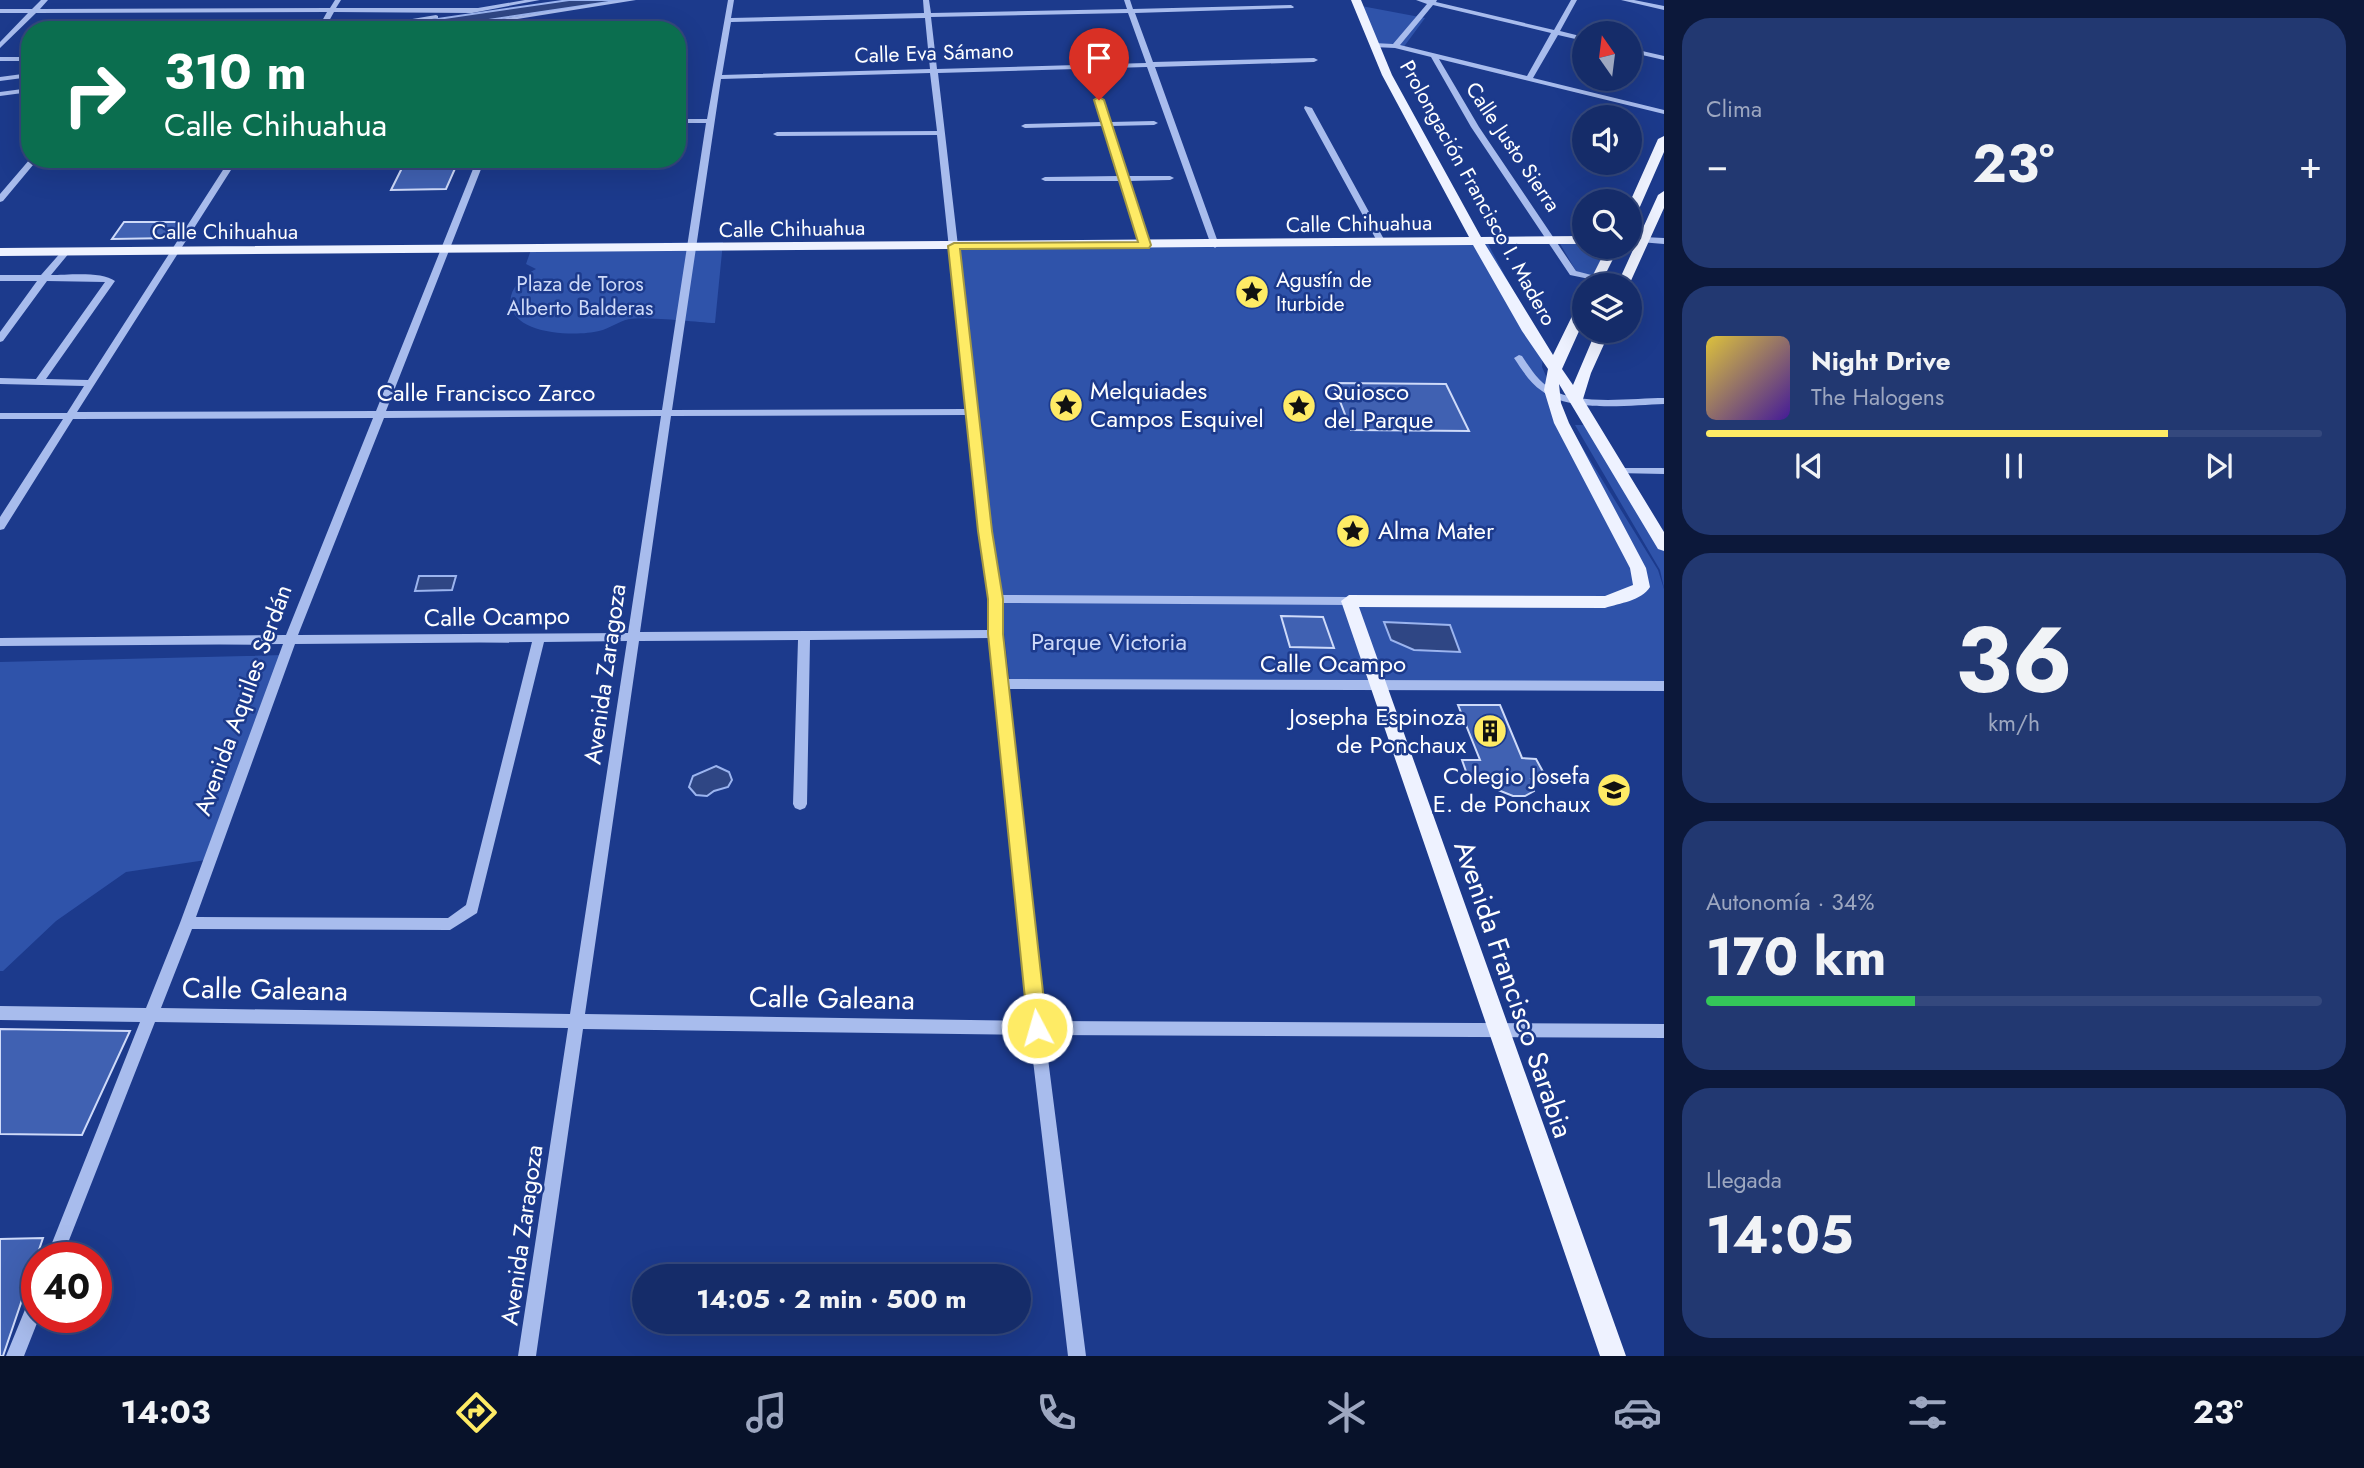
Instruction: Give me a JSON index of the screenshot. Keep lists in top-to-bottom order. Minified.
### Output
{"streets":{"main road":["Prolongación Francisco I. Madero","Calle Chihuahua","Avenida Francisco Sarabia"],"street":["Calle Eva Sámano","Calle Justo Sierra","Calle Francisco Zarco","Calle Ocampo","Avenida Zaragoza","Avenida Aquiles Serdán","Calle Galeana"]},"crossings":[["Calle Eva Sámano","Avenida Zaragoza"],["Calle Justo Sierra","Calle Chihuahua"],["Prolongación Francisco I. Madero","Calle Chihuahua"],["Calle Chihuahua","Avenida Zaragoza"],["Calle Chihuahua","Avenida Aquiles Serdán"],["Calle Francisco Zarco","Avenida Zaragoza"],["Calle Francisco Zarco","Avenida Aquiles Serdán"],["Calle Ocampo","Avenida Zaragoza"],["Calle Ocampo","Avenida Aquiles Serdán"],["Calle Ocampo","Avenida Francisco Sarabia"],["Avenida Zaragoza","Calle Galeana"],["Avenida Aquiles Serdán","Calle Galeana"],["Calle Galeana","Avenida Francisco Sarabia"]],"parks":["Plaza de Toros Alberto Balderas","Parque Victoria"],"places":{"place":["Agustín de Iturbide","Melquiades Campos Esquivel","Quiosco del Parque","Alma Mater"],"building":["Josepha Espinoza de Ponchaux"],"school or university":["Colegio Josefa E. de Ponchaux"]},"north":"top","page":{"tile":["Clima",["36","km/h"],["Autonomía · 34%","170 km"],["Llegada","14:05"]],"turn":["310 m","Calle Chihuahua"],"heat":["−","23°","+"],"song":["Night Drive","The Halogens"],"limit":"40","trip":"14:05 · 2 min · 500 m","tabs":["14:03","23°"]}}
